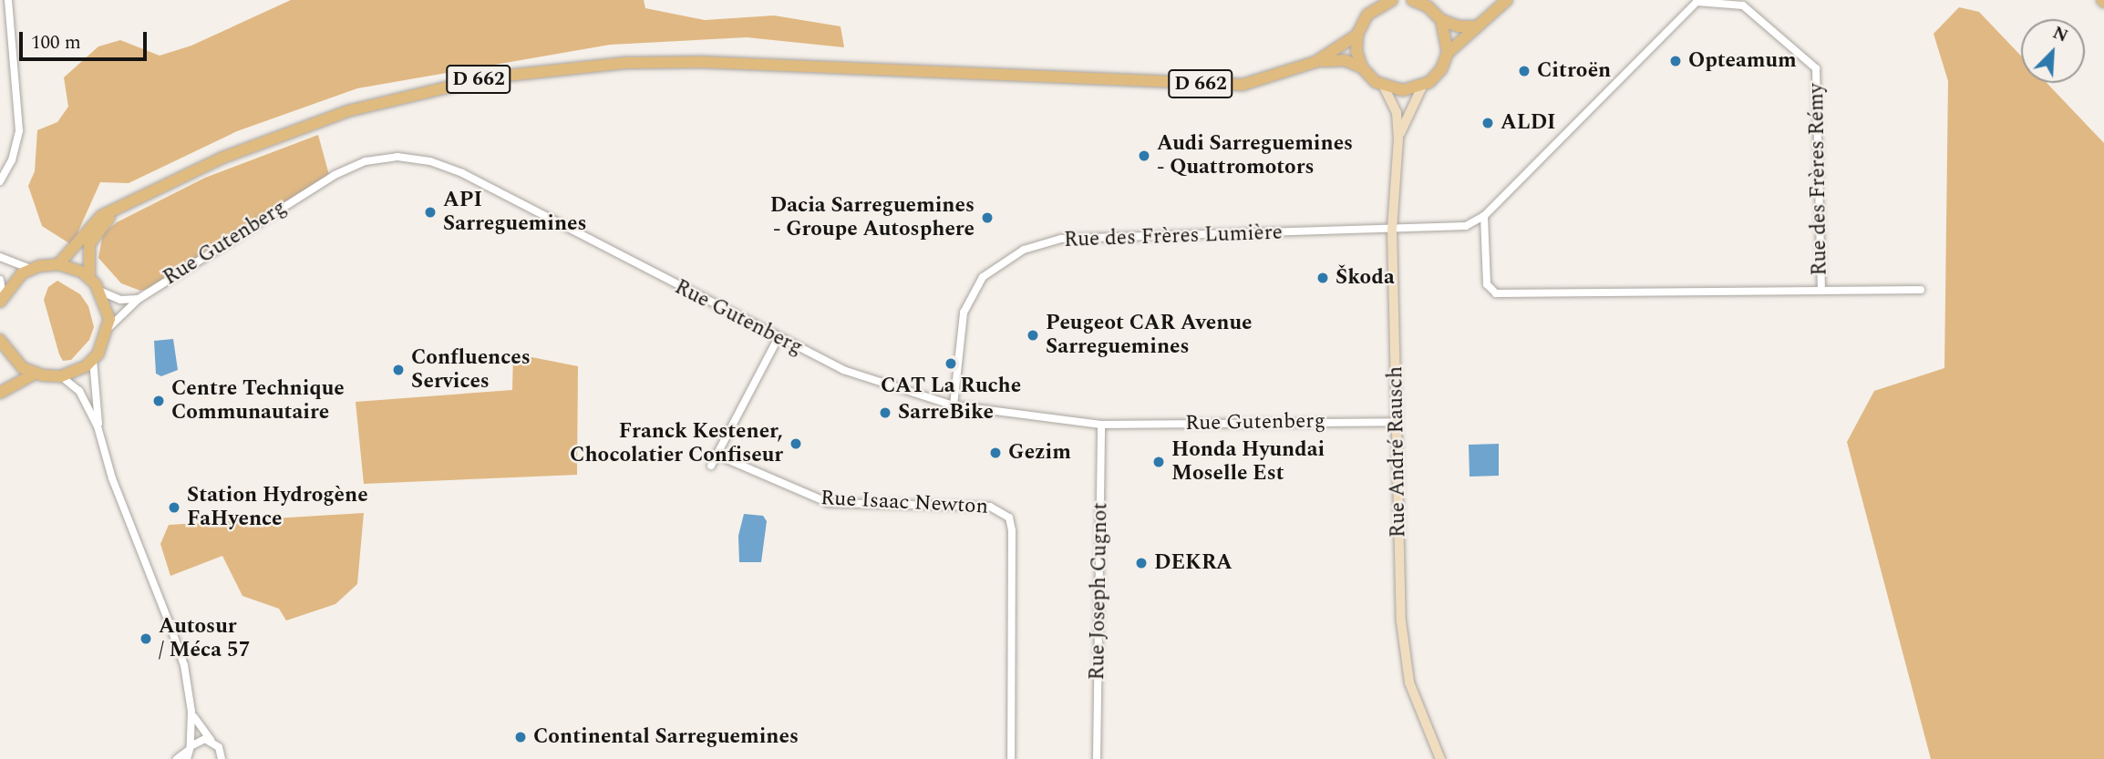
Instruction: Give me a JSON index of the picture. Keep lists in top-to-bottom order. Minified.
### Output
{"streets":{"main road":["D 662"],"street":["Rue des Frères Rémy","Rue des Frères Lumière","Rue Gutenberg","Rue André Rausch","Rue Isaac Newton","Rue Joseph Cugnot"]},"crossings":[["Rue des Frères Rémy","Rue des Frères Lumière"],["Rue des Frères Rémy","Rue André Rausch"],["Rue des Frères Lumière","Rue Gutenberg"],["Rue des Frères Lumière","Rue André Rausch"],["Rue Gutenberg","Rue André Rausch"],["Rue Gutenberg","Rue Joseph Cugnot"]],"places":["Opteamum","Citroën","ALDI","Audi Sarreguemines - Quattromotors","API Sarreguemines","Dacia Sarreguemines - Groupe Autosphere","Škoda","Peugeot CAR Avenue Sarreguemines","CAT La Ruche","Confluences Services","Centre Technique Communautaire","SarreBike","Franck Kestener, Chocolatier Confiseur","Gezim","Honda Hyundai Moselle Est","Station Hydrogène FaHyence","DEKRA","Autosur / Méca 57","Continental Sarreguemines"],"scale_bar":"100 m","north":"top right"}
